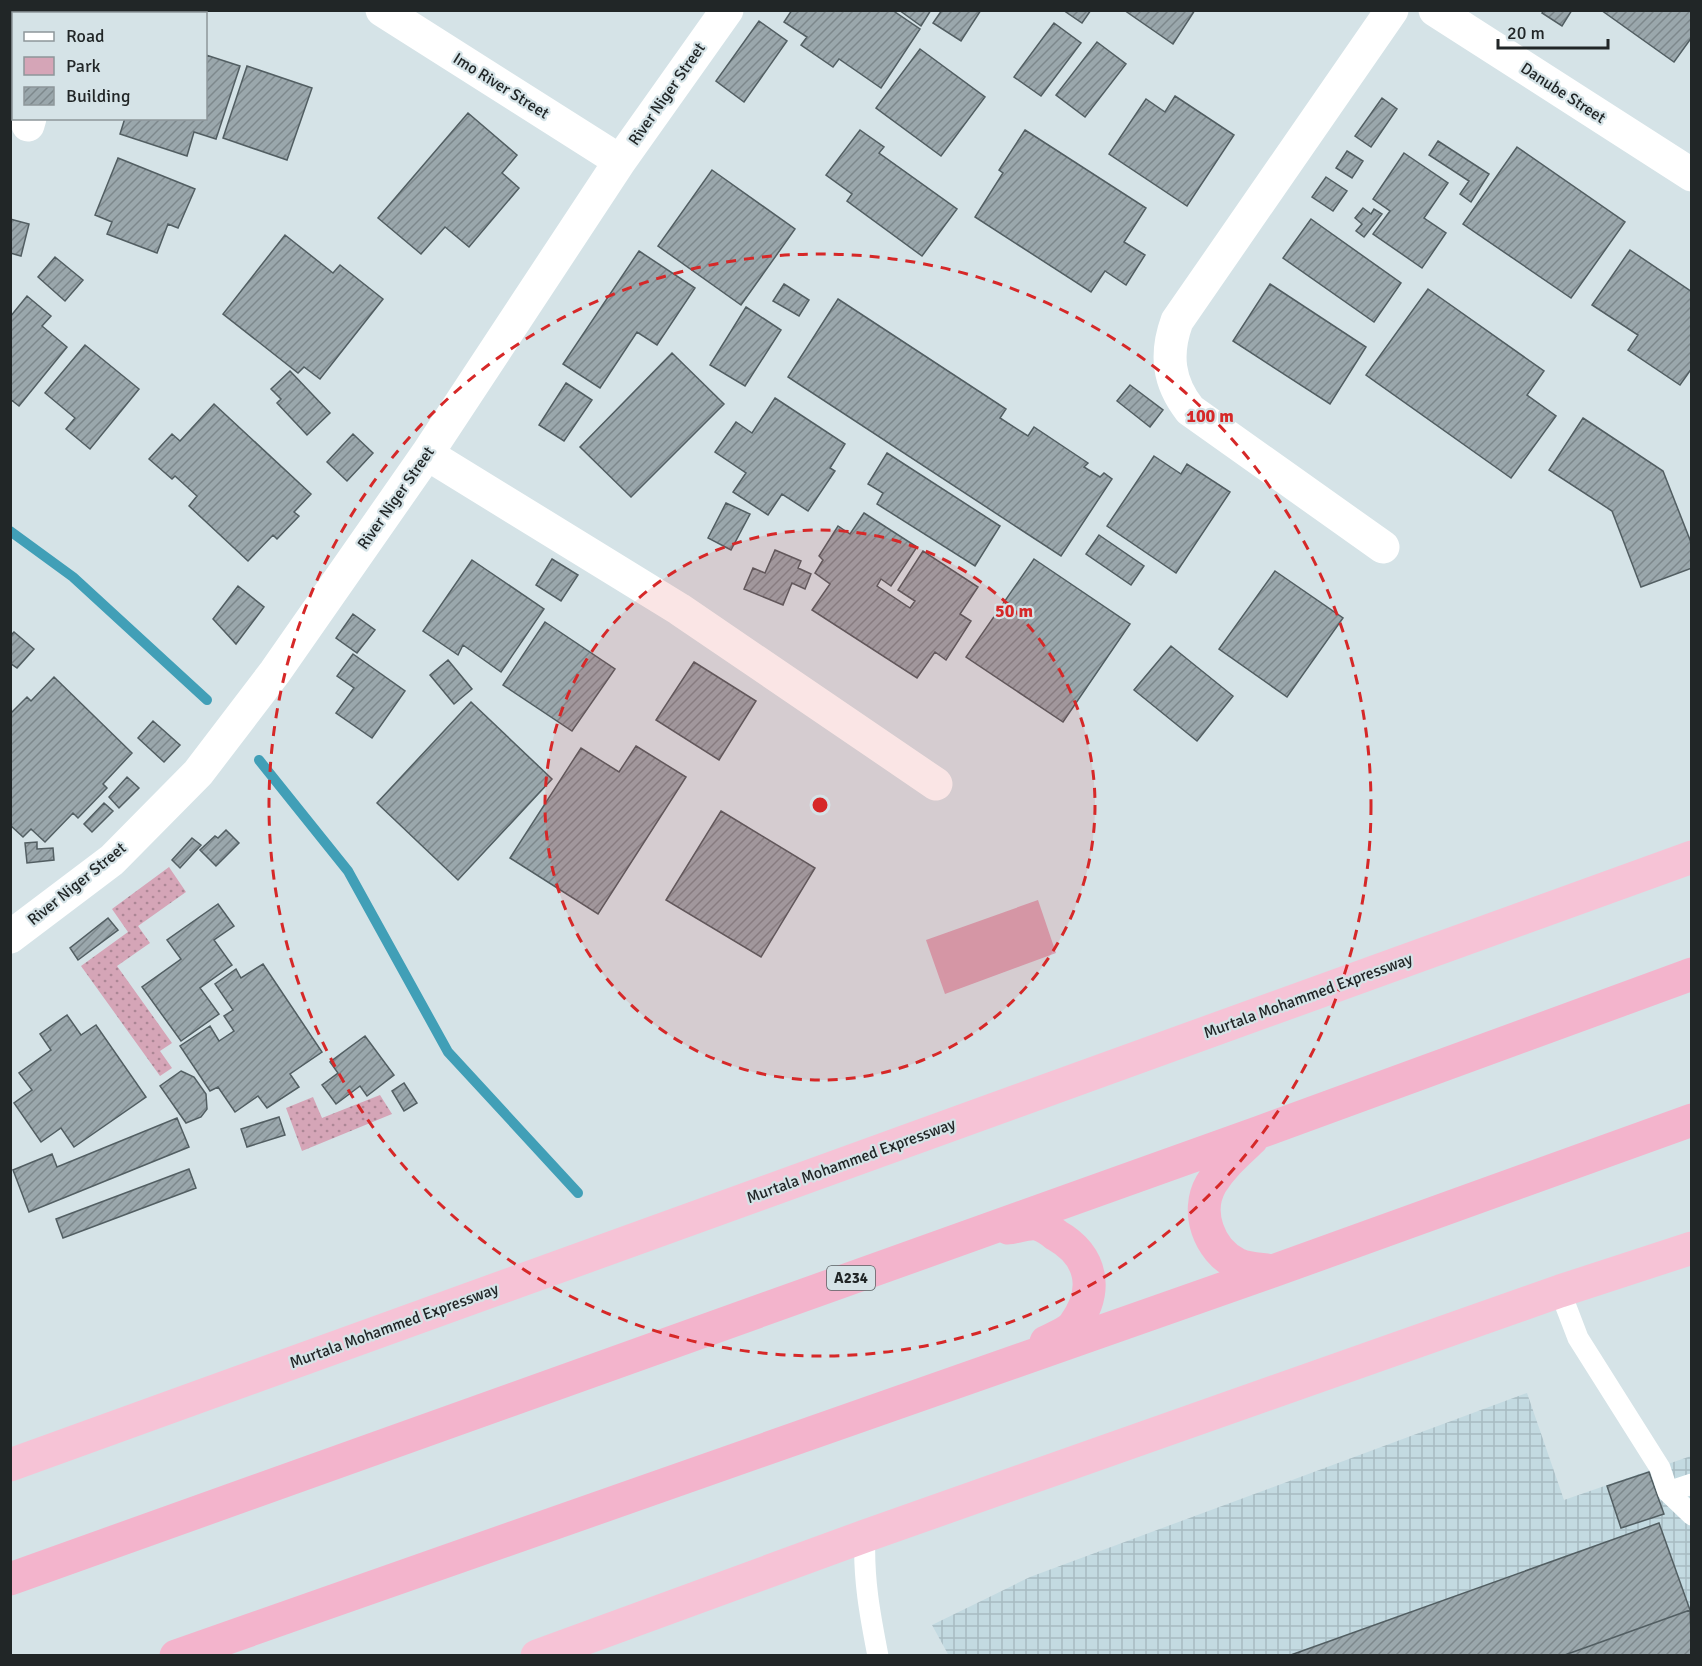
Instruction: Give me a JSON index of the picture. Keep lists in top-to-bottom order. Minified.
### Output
{"streets":{"highway":["Murtala Mohammed Expressway","A234"],"street":["Imo River Street","Danube Street","River Niger Street"]},"crossings":[["Imo River Street","River Niger Street"]],"legend":["Road","Park","Building"],"scale_bar":"20 m","rings":["100 m","50 m"]}
